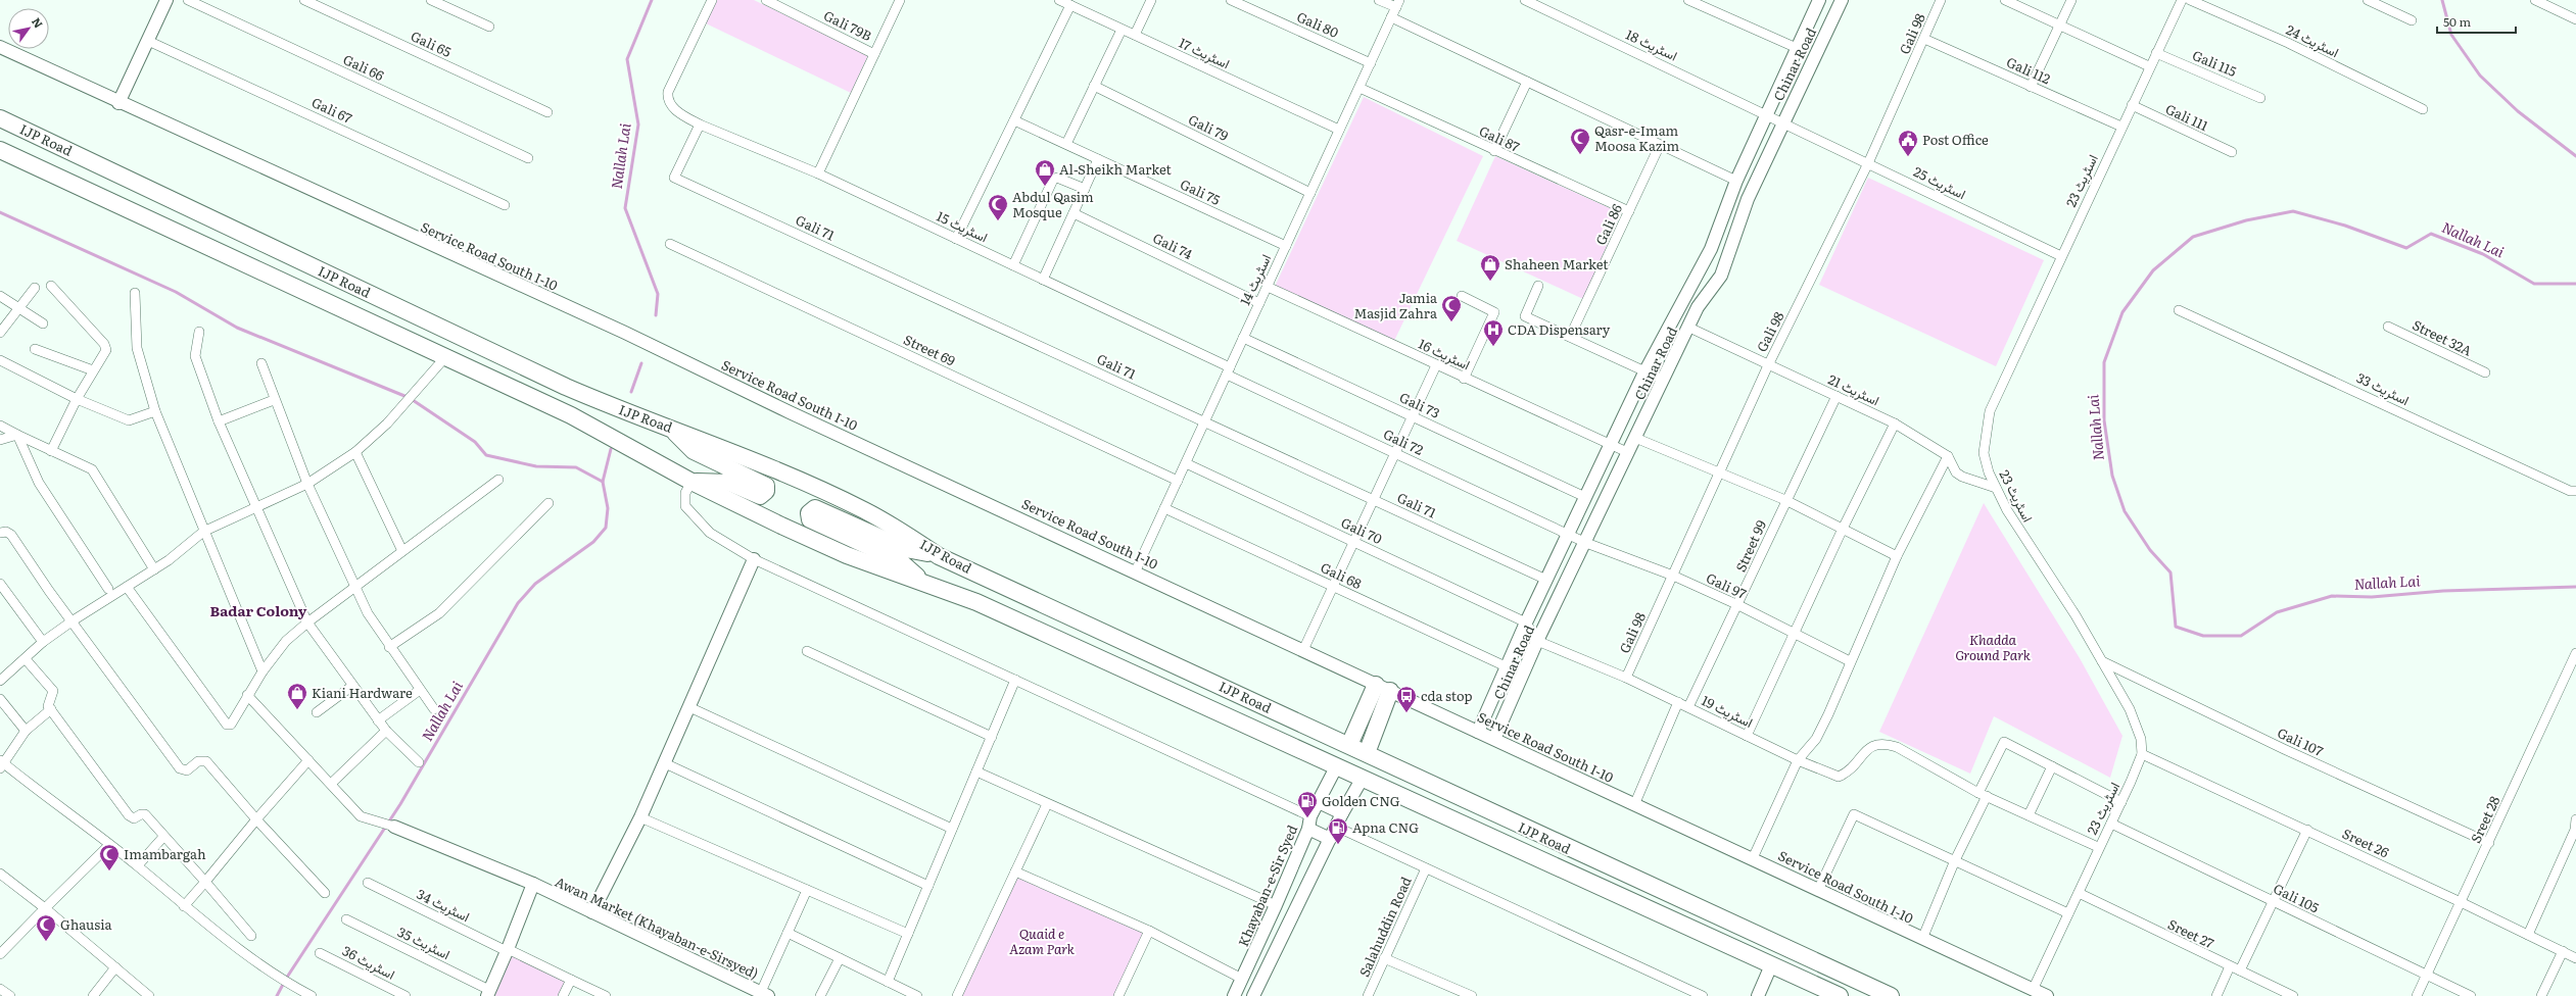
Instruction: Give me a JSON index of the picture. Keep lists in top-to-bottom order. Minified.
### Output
{"streets":{"highway":["IJP Road"],"main road":["Chinar Road","Service Road South I-10","Khayaban-e-Sir Syed","Awan Market (Khayaban-e-Sirsyed)"],"street":["Gali 80","Gali 79B","Gali 98","اسٹریٹ 24","Gali 65","اسٹریٹ 18","اسٹریٹ 17","Gali 115","Gali 66","Gali 112","Gali 67","Gali 111","Gali 79","Gali 87","اسٹریٹ 23","اسٹریٹ 25","Gali 75","Gali 86","اسٹریٹ 15","Gali 71","Gali 74","اسٹریٹ 14","Street 32A","Street 69","اسٹریٹ 16","اسٹریٹ 33","اسٹریٹ 21","Gali 73","Gali 72","Gali 70","Street 99","Gali 68","Gali 97","اسٹریٹ 19","Gali 107","Sreet 28","Sreet 26","Gali 105","اسٹریٹ 34","Salahuddin Road","Sreet 27","اسٹریٹ 35","اسٹریٹ 36"]},"crossings":[["Gali 80","اسٹریٹ 14"],["Gali 98","Gali 112"],["Gali 98","اسٹریٹ 25"],["Gali 98","اسٹریٹ 21"],["Gali 98","Gali 97"],["Gali 98","اسٹریٹ 19"],["اسٹریٹ 18","Chinar Road"],["اسٹریٹ 18","اسٹریٹ 25"],["اسٹریٹ 17","اسٹریٹ 14"],["Gali 115","اسٹریٹ 23"],["Chinar Road","اسٹریٹ 25"],["Chinar Road","Gali 71"],["Chinar Road","Service Road South I-10"],["Chinar Road","اسٹریٹ 16"],["Chinar Road","اسٹریٹ 21"],["Chinar Road","Gali 73"],["Chinar Road","Gali 72"],["Chinar Road","Gali 70"],["Chinar Road","Gali 68"],["Chinar Road","Gali 97"],["Chinar Road","اسٹریٹ 19"],["Gali 112","اسٹریٹ 23"],["Gali 111","اسٹریٹ 23"],["Gali 79","اسٹریٹ 14"],["Gali 87","Gali 86"],["Gali 87","اسٹریٹ 14"],["IJP Road","Khayaban-e-Sir Syed"],["اسٹریٹ 23","اسٹریٹ 25"],["اسٹریٹ 23","Service Road South I-10"],["اسٹریٹ 23","اسٹریٹ 21"],["اسٹریٹ 23","Gali 107"],["اسٹریٹ 23","Sreet 26"],["اسٹریٹ 23","Gali 105"],["اسٹریٹ 23","Sreet 27"],["Gali 75","اسٹریٹ 14"],["اسٹریٹ 15","Gali 71"],["اسٹریٹ 15","اسٹریٹ 14"],["اسٹریٹ 15","Gali 72"],["Gali 71","اسٹریٹ 14"],["Gali 74","اسٹریٹ 14"],["Service Road South I-10","اسٹریٹ 14"],["اسٹریٹ 14","Street 69"],["اسٹریٹ 14","اسٹریٹ 16"],["اسٹریٹ 14","Gali 73"],["اسٹریٹ 14","Gali 72"],["اسٹریٹ 14","Gali 70"],["اسٹریٹ 14","Gali 68"],["اسٹریٹ 21","Street 99"],["Gali 72","Gali 97"],["Street 99","Gali 97"],["Street 99","اسٹریٹ 19"],["Gali 107","Sreet 28"],["Sreet 28","Sreet 26"],["Sreet 28","Gali 105"]],"districts":["Badar Colony"],"water":["Nallah Lai"],"parks":["Khadda Ground Park","Quaid e Azam Park"],"places":{"mosque":["Qasr-e-Imam Moosa Kazim","Abdul Qasim Mosque","Jamia Masjid Zahra","Imambargah","Ghausia"],"public building":["Post Office"],"shop":["Al-Sheikh Market","Shaheen Market","Kiani Hardware"],"hospital":["CDA Dispensary"],"bus stop":["cda stop"],"fuel station":["Golden CNG","Apna CNG"]},"scale_bar":"50 m","north":"top right"}
